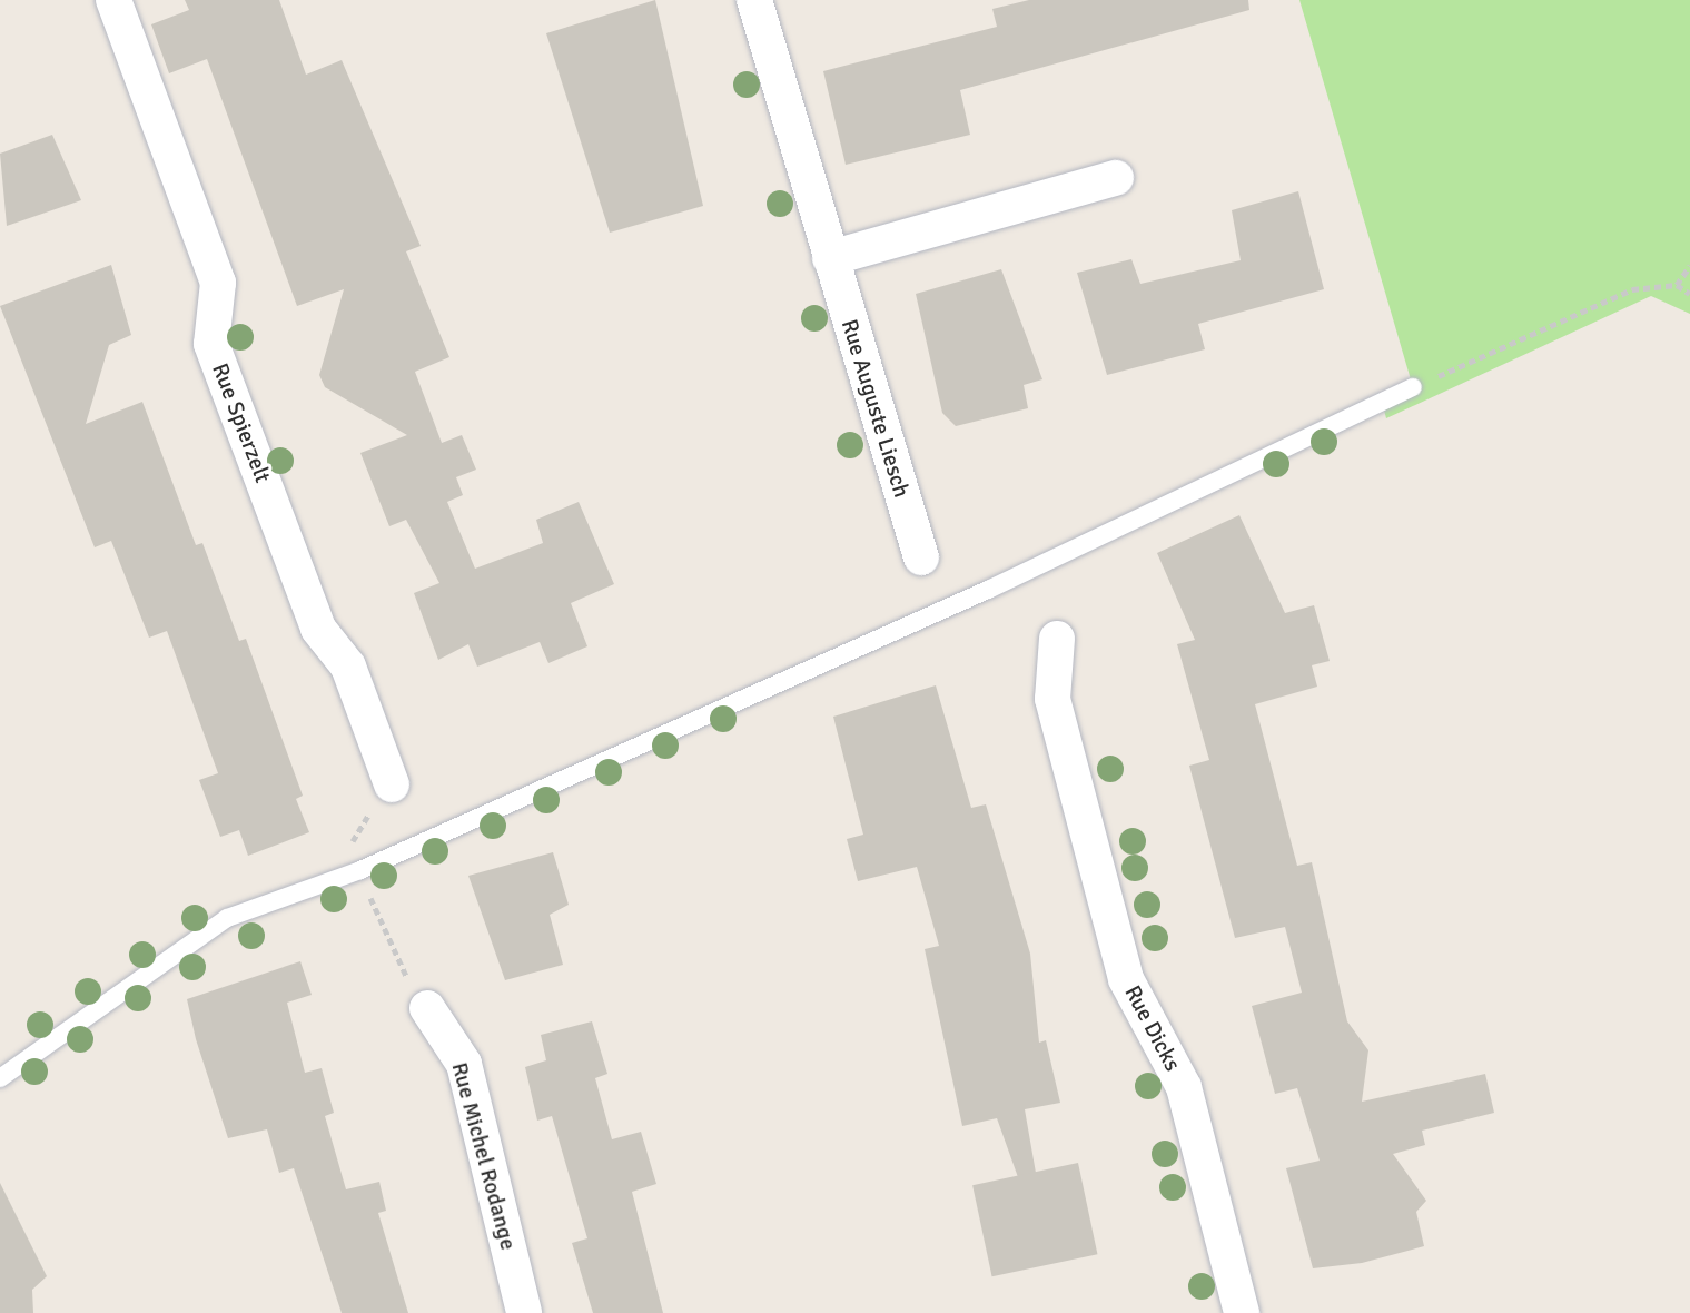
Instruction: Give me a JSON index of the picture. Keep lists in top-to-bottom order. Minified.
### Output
{"streets":{"street":["Rue Auguste Liesch","Rue Spierzelt","Rue Dicks","Rue Michel Rodange"]}}
